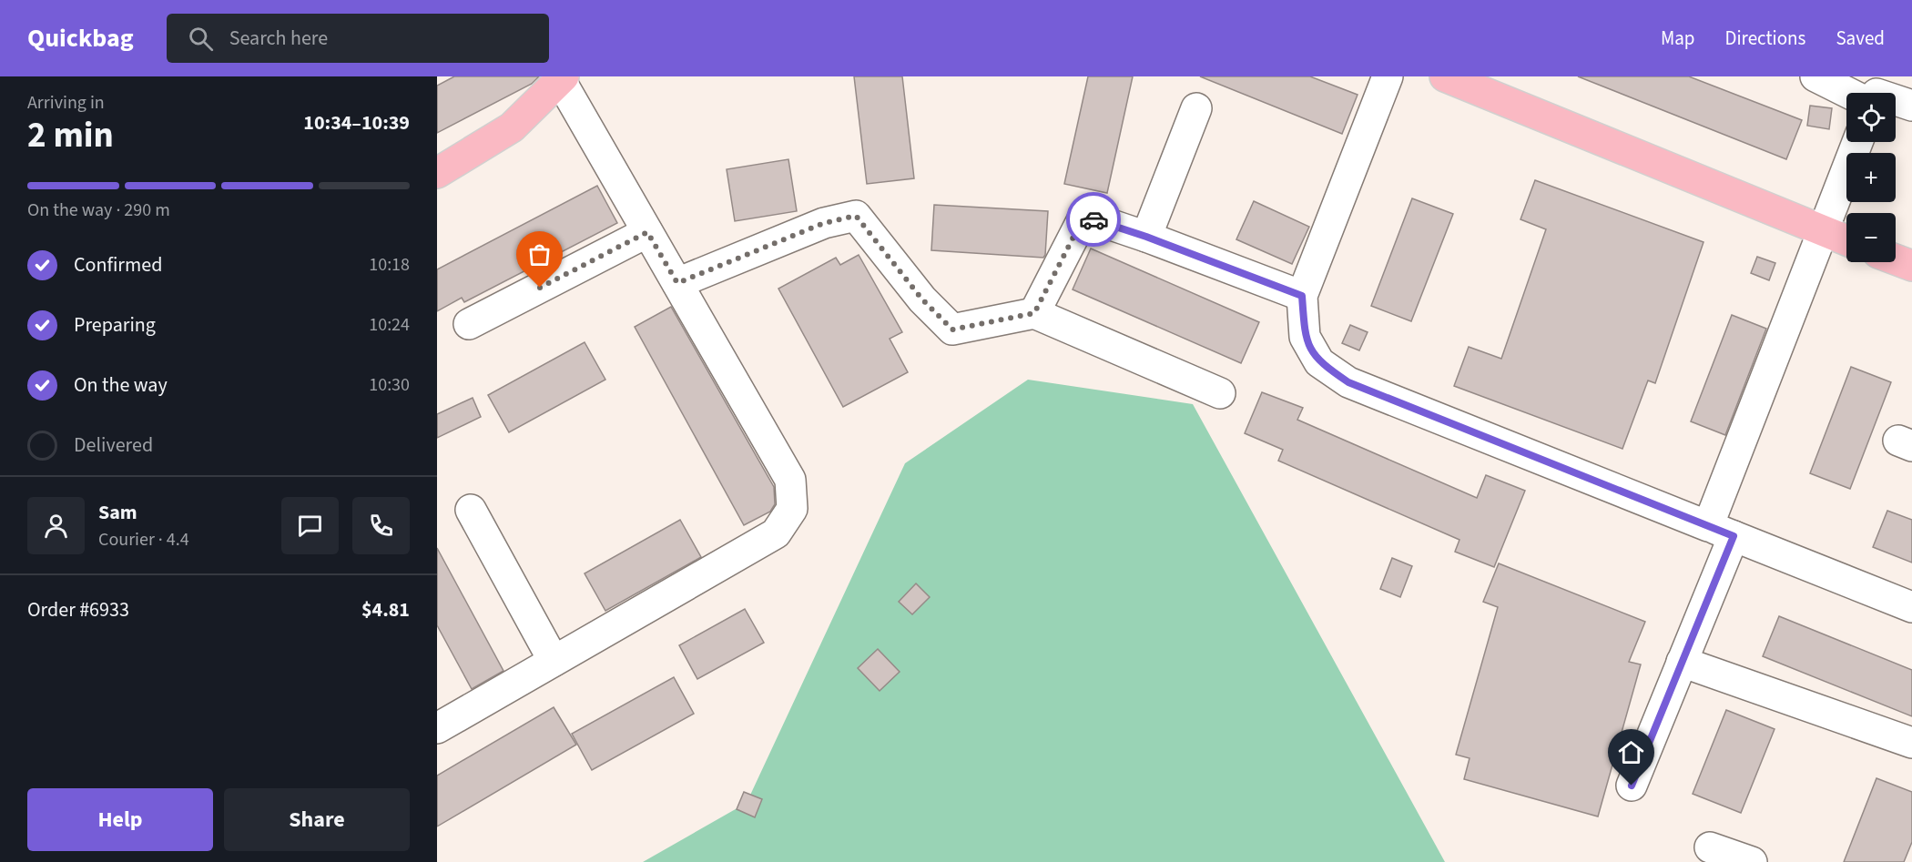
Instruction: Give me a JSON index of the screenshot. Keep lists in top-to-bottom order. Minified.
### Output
{"page":{"header":"Quickbag","search":"Search here","nav":["Map","Directions","Saved"],"heading":["2 min","Arriving in","10:34–10:39"],"panel":["Sam","Courier · 4.4","Order #6933","$4.81"],"map_buttons":["+","−"],"bar":"On the way · 290 m","list":[["Confirmed","10:18"],["Preparing","10:24"],["On the way","10:30"],"Delivered"],"buttons":["Help","Share"]}}
